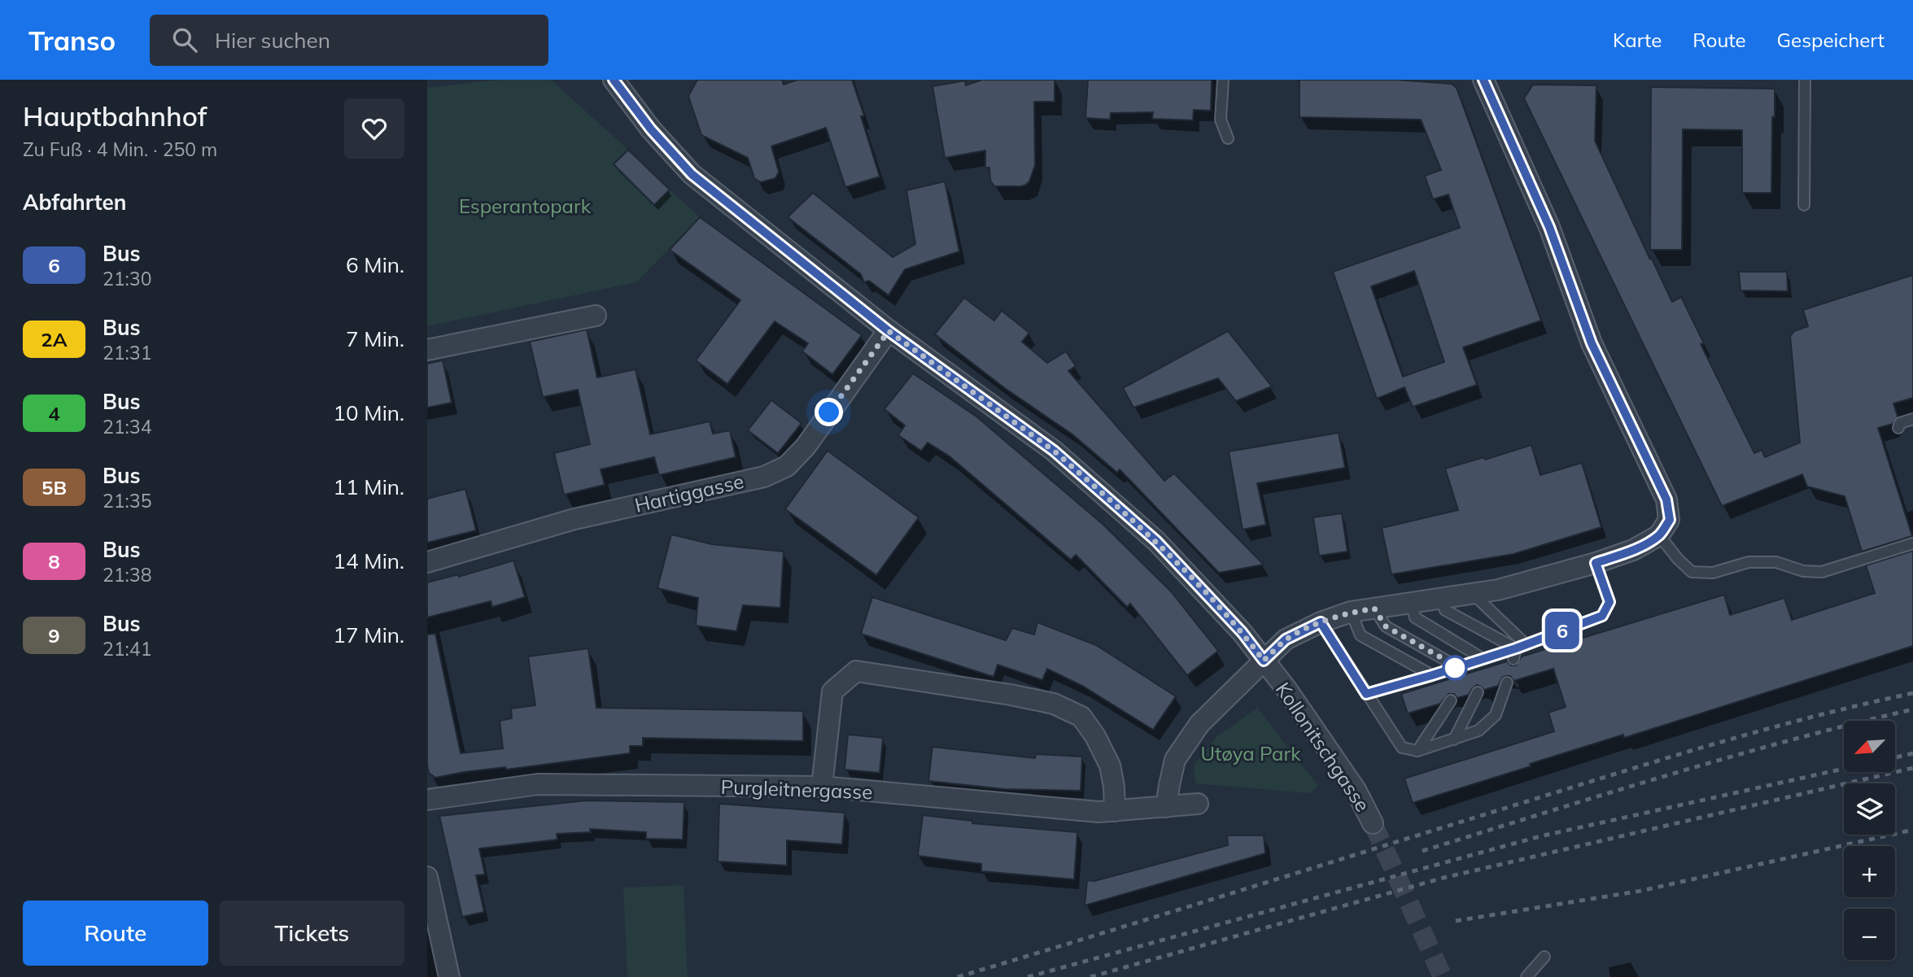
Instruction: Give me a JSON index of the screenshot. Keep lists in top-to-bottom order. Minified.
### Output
{"streets":{"street":["Hartiggasse","Kollonitschgasse","Purgleitnergasse"]},"crossings":[["Hartiggasse","Kollonitschgasse"]],"parks":["Esperantopark","Utøya Park"],"lines":["bus line 6"],"north":"bottom left","page":{"header":"Transo","search":"Hier suchen","nav":["Karte","Route","Gespeichert"],"heading":[["Hauptbahnhof","Zu Fuß · 4 Min. · 250 m"],"Abfahrten"],"on_map":"6","list":[{"mark":"6","name":"Bus","note":"21:30","value":"6 Min."},{"mark":"2A","name":"Bus","note":"21:31","value":"7 Min."},{"mark":"4","name":"Bus","note":"21:34","value":"10 Min."},{"mark":"5B","name":"Bus","note":"21:35","value":"11 Min."},{"mark":"8","name":"Bus","note":"21:38","value":"14 Min."},{"mark":"9","name":"Bus","note":"21:41","value":"17 Min."}],"map_buttons":["+","−"],"buttons":["Route","Tickets"]}}
